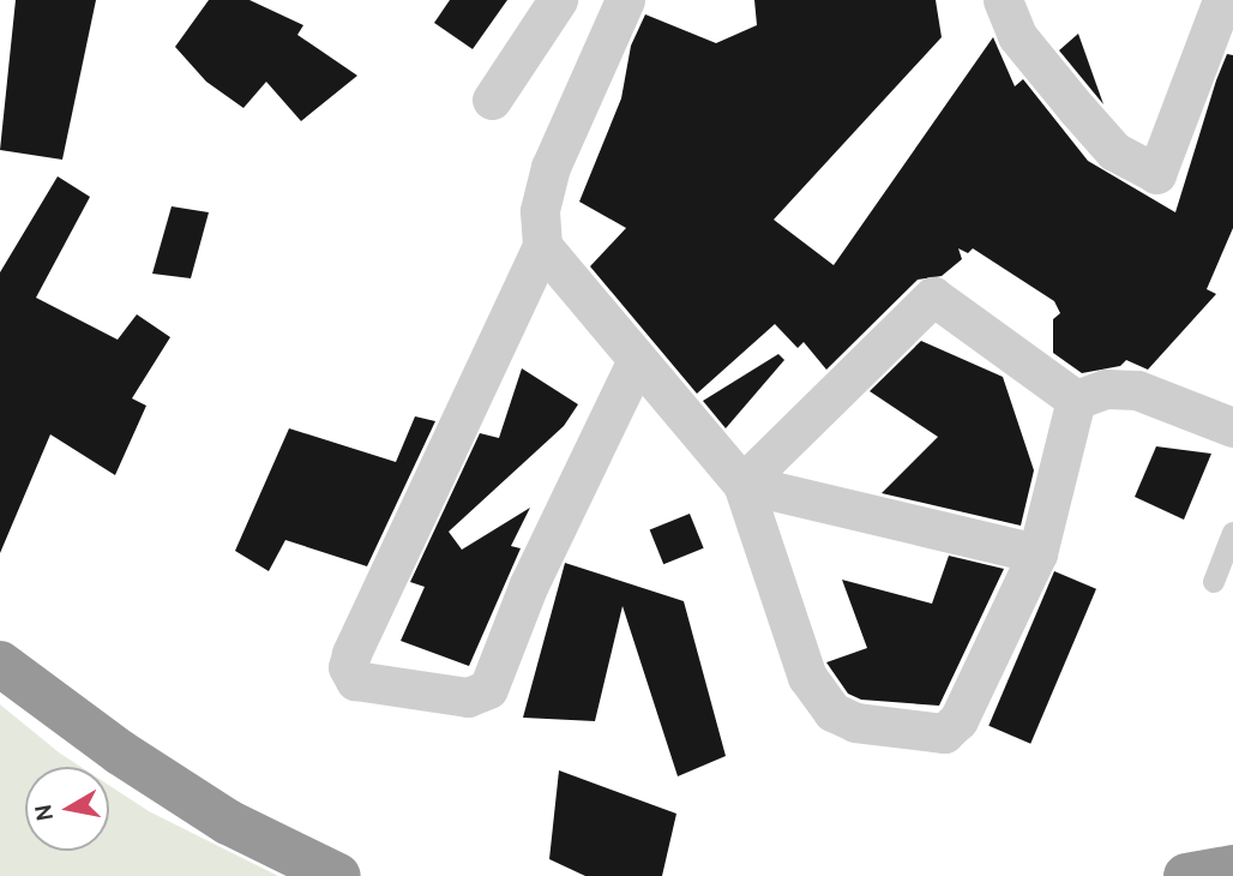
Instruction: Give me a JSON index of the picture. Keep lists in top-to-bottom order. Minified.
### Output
{"north":"left"}
